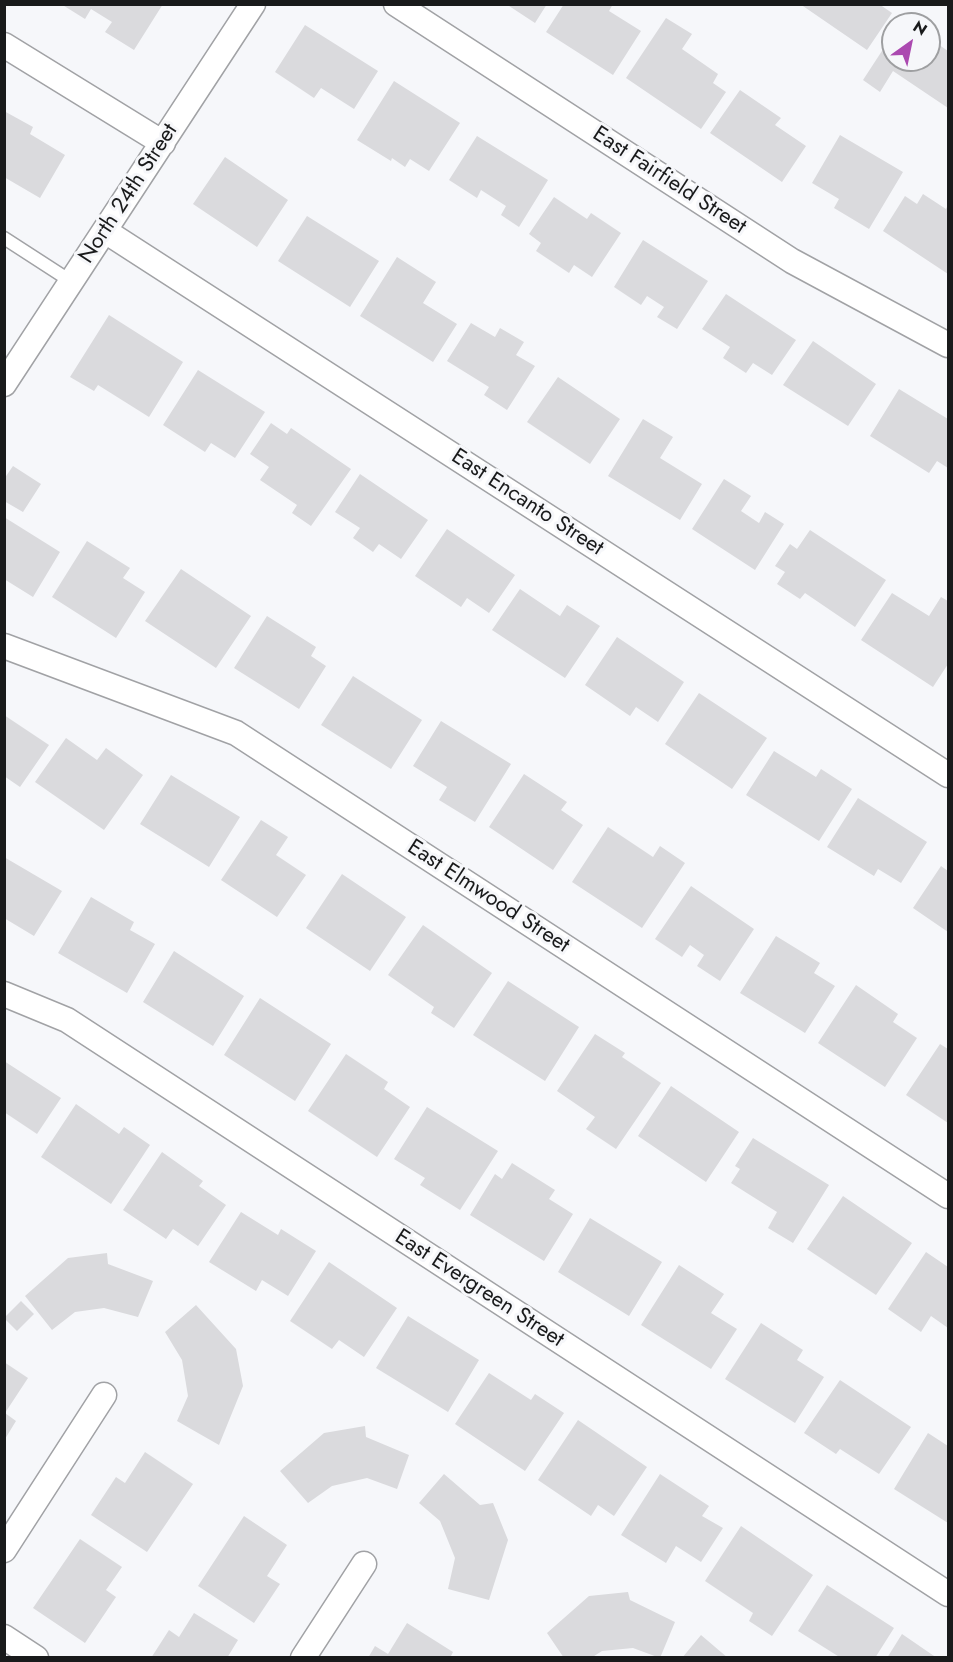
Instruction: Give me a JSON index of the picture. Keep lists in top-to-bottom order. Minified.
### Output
{"streets":{"street":["East Fairfield Street","North 24th Street","East Encanto Street","East Elmwood Street","East Evergreen Street"]},"crossings":[["North 24th Street","East Encanto Street"]],"north":"top right"}
